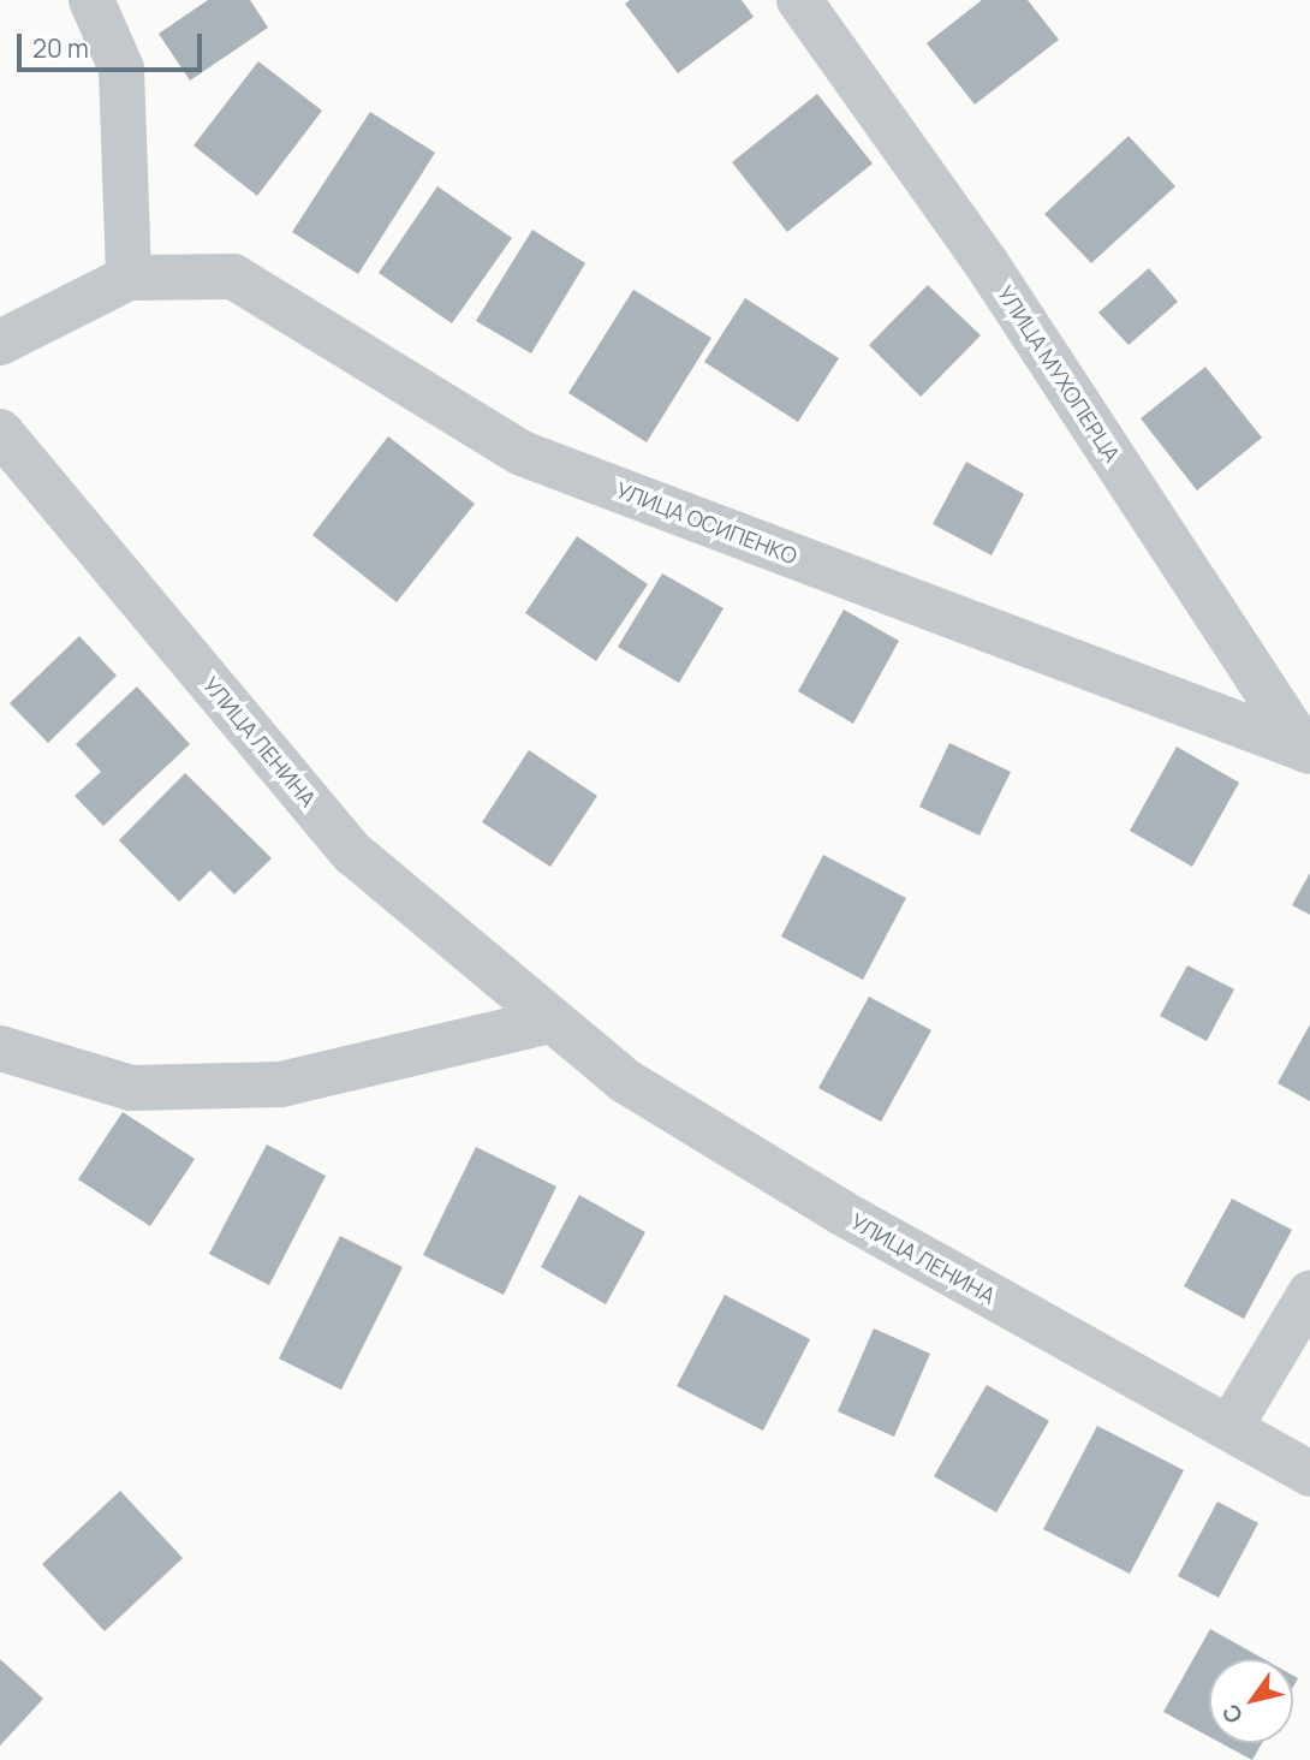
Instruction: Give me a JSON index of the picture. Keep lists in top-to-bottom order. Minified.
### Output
{"streets":{"street":["УЛИЦА МУХОПЕРЦА","УЛИЦА ОСИПЕНКО","УЛИЦА ЛЕНИНА"]},"crossings":[["УЛИЦА МУХОПЕРЦА","УЛИЦА ОСИПЕНКО"]],"scale_bar":"20 m","north":"bottom left"}
